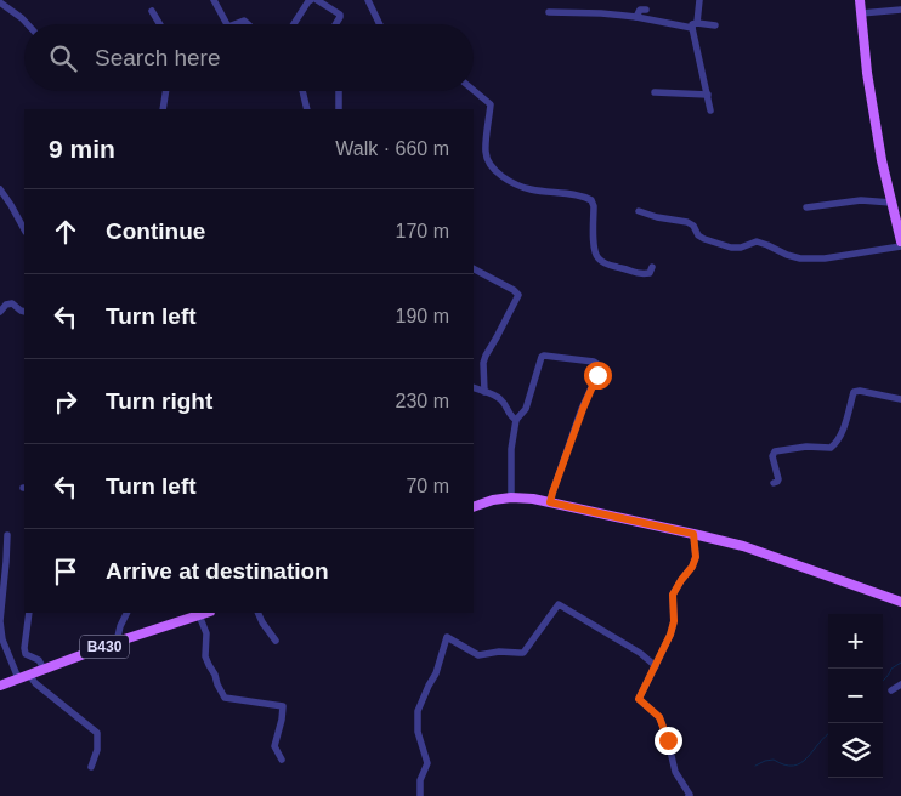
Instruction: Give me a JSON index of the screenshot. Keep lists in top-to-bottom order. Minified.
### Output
{"streets":{"main road":["B430"]},"page":{"search":"Search here","heading":["9 min","Walk · 660 m"],"list":[["Continue","170 m"],["Turn left","190 m"],["Turn right","230 m"],["Turn left","70 m"],"Arrive at destination"],"map_buttons":["+","−"]}}
